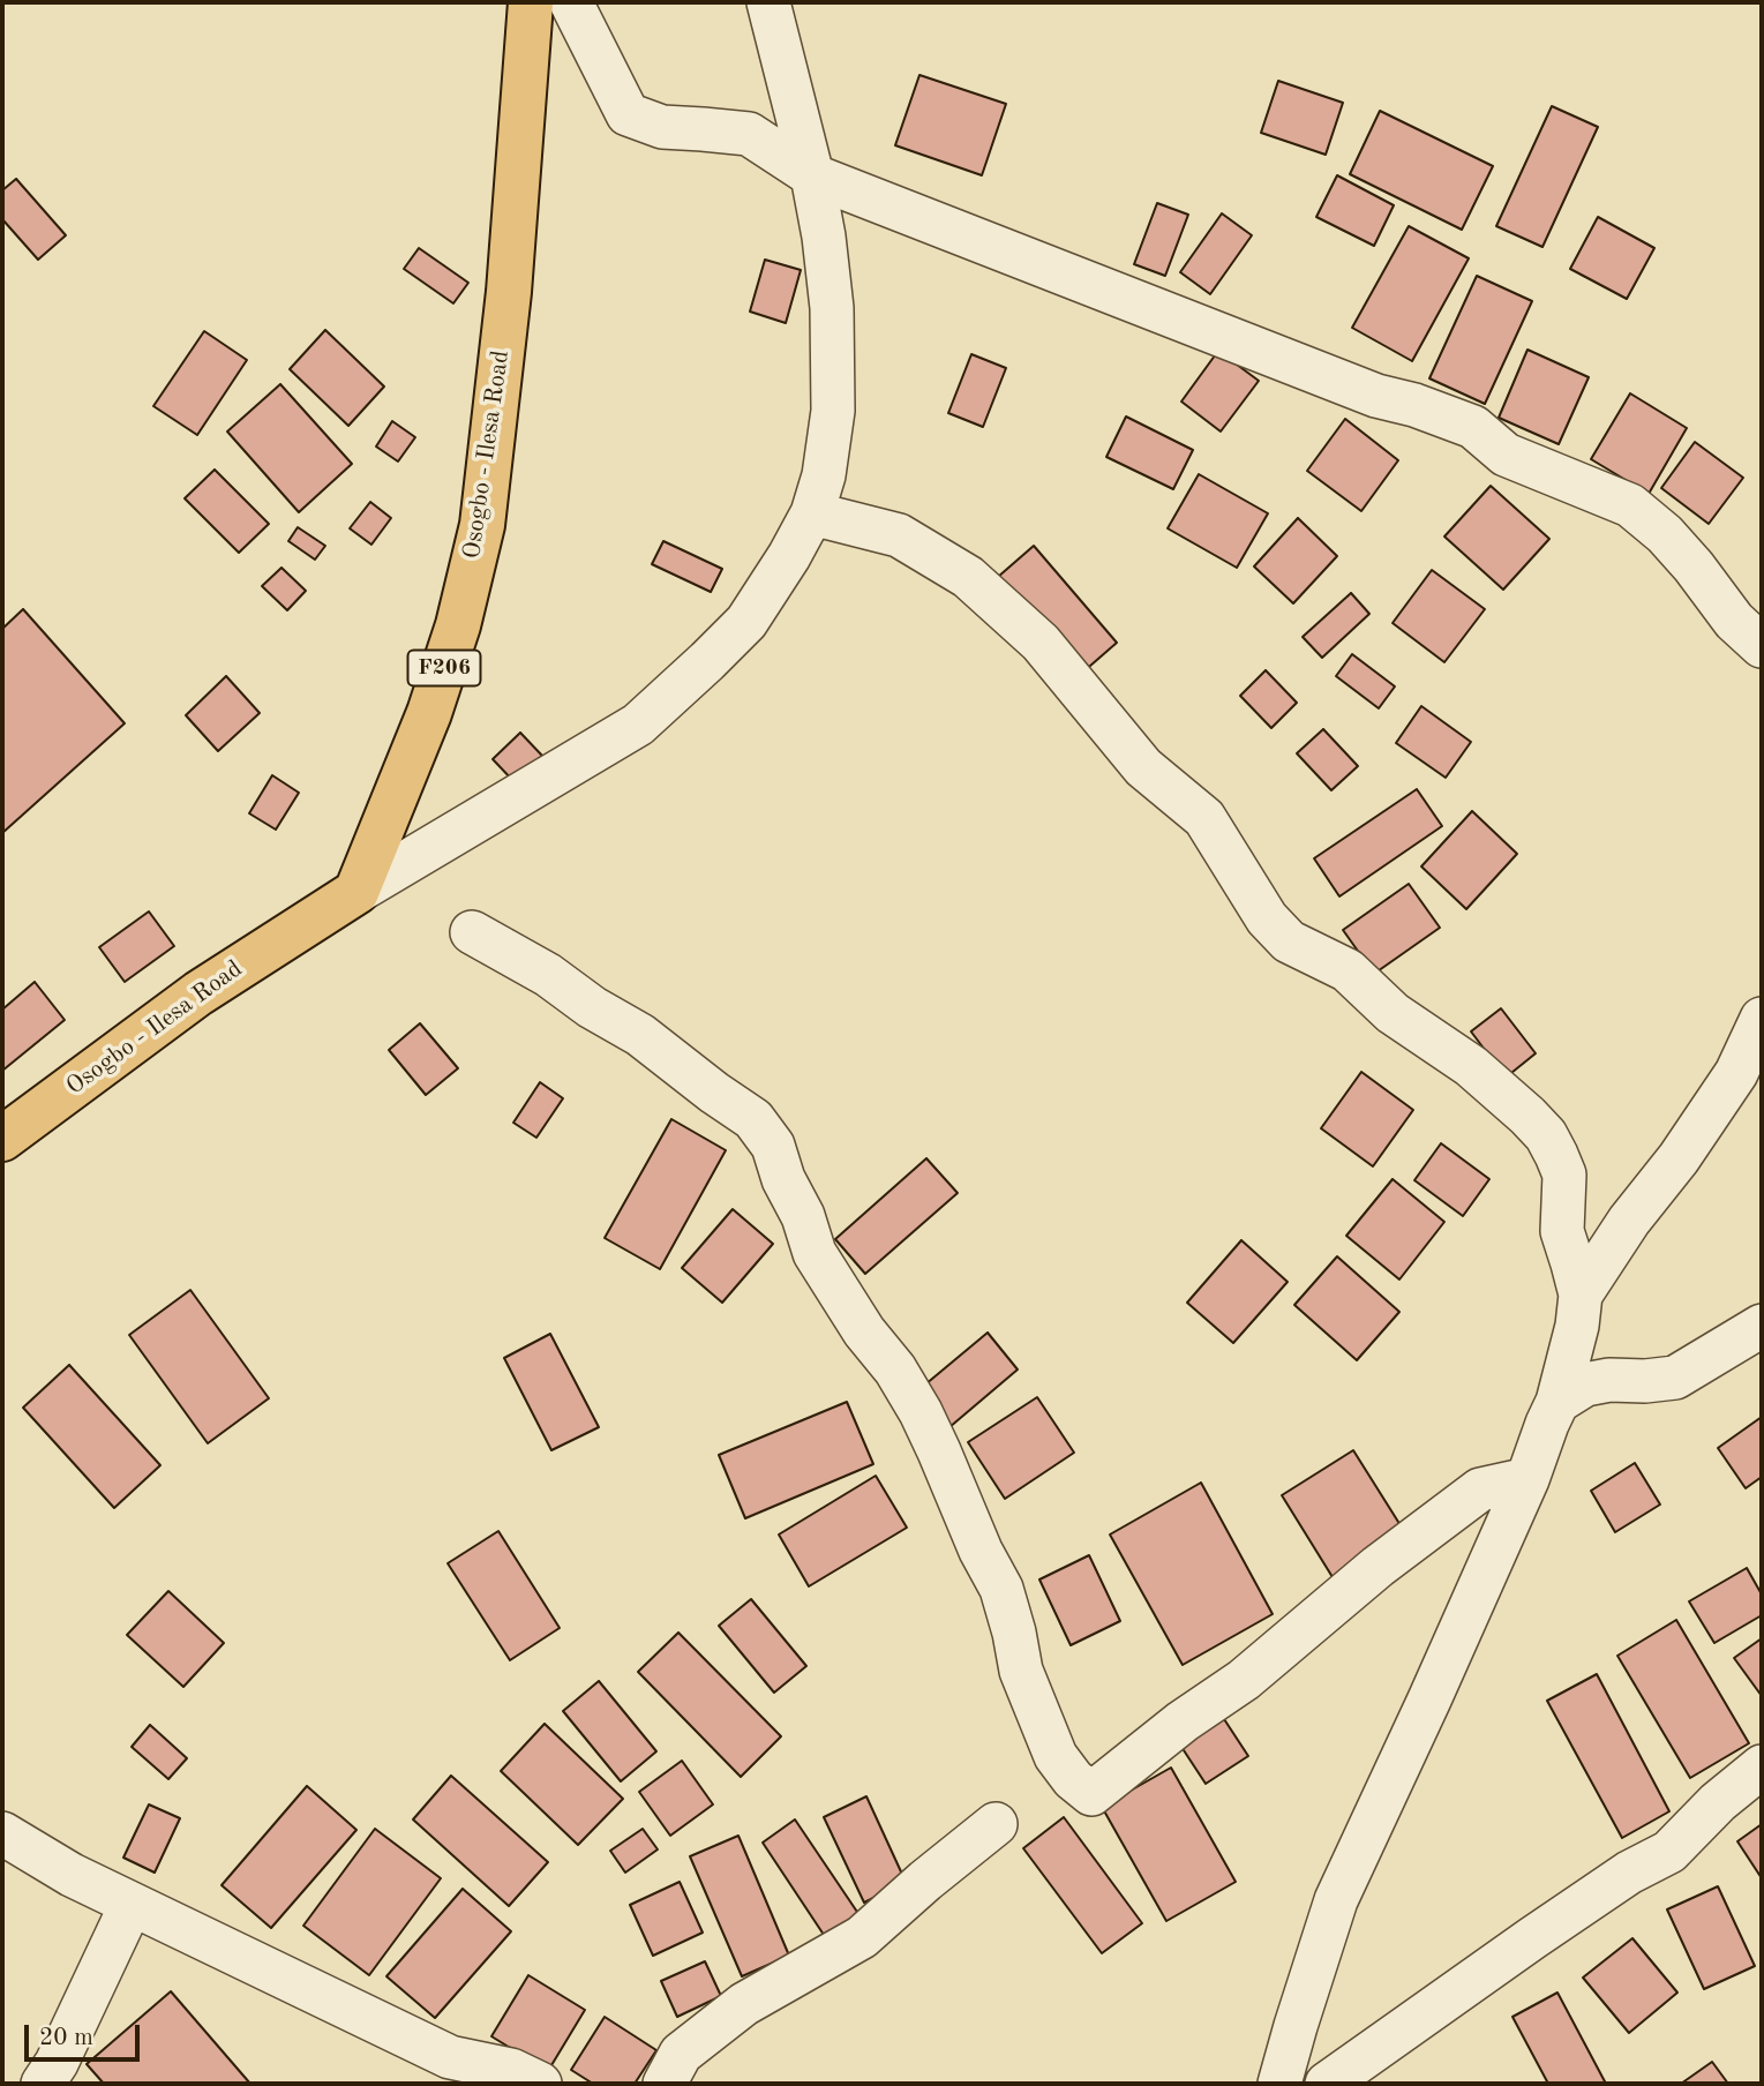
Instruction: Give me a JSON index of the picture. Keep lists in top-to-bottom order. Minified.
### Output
{"streets":{"main road":["Osogbo - Ilesa Road","F206"]},"scale_bar":"20 m"}
